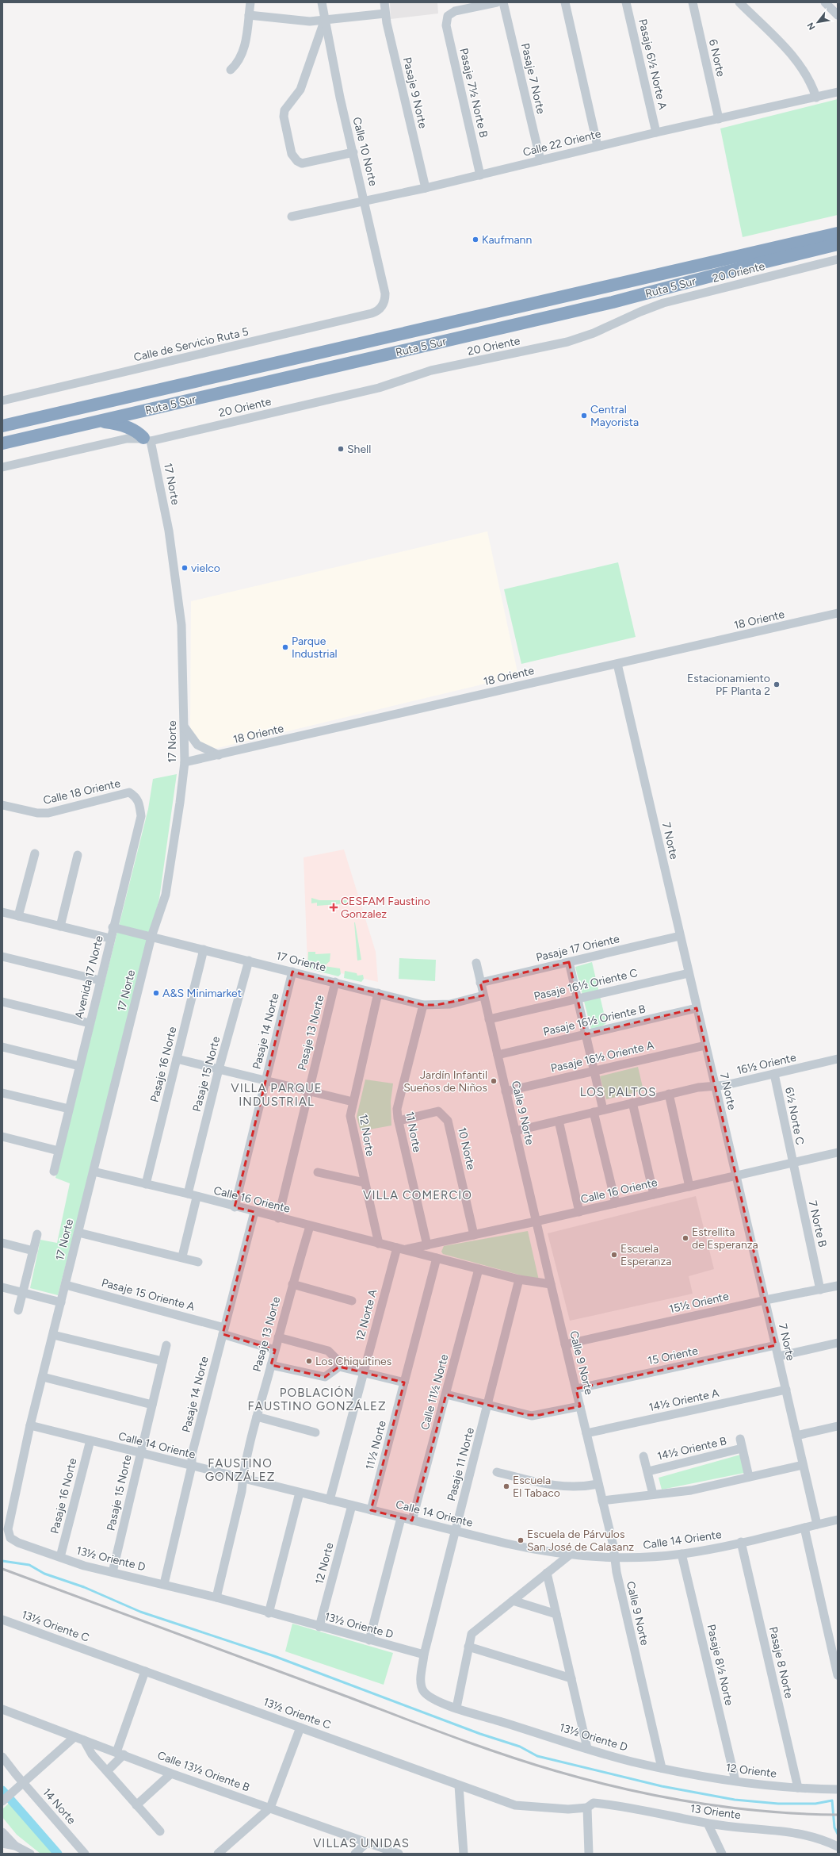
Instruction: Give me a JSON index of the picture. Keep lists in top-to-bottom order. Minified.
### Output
{"streets":{"highway":["Ruta 5 Sur"],"street":["6 Norte","Pasaje 6½ Norte A","Pasaje 7 Norte","Pasaje 9 Norte","Pasaje 7½ Norte B","Calle 22 Oriente","Calle 10 Norte","20 Oriente","Calle de Servicio Ruta 5","17 Norte","18 Oriente","Calle 18 Oriente","7 Norte","Pasaje 17 Oriente","17 Oriente","Avenida 17 Norte","Pasaje 16½ Oriente C","Pasaje 16½ Oriente B","Pasaje 14 Norte","Pasaje 13 Norte","Pasaje 16½ Oriente A","16½ Oriente","Pasaje 16 Norte","Pasaje 15 Norte","Calle 9 Norte","6½ Norte C","11 Norte","12 Norte","10 Norte","Calle 16 Oriente","7 Norte B","Pasaje 15 Oriente A","15½ Oriente","12 Norte A","15 Oriente","Calle 11½ Norte","14½ Oriente A","Calle 14 Oriente","11½ Norte","14½ Oriente B","Pasaje 11 Norte","13½ Oriente D","13½ Oriente C","Pasaje 8 Norte","Pasaje 8½ Norte","12 Oriente","Calle 13½ Oriente B","14 Norte","13 Oriente"]},"crossings":[["6 Norte","Calle 22 Oriente"],["Pasaje 6½ Norte A","Calle 22 Oriente"],["Pasaje 7 Norte","Calle 22 Oriente"],["Pasaje 9 Norte","Calle 22 Oriente"],["Pasaje 7½ Norte B","Calle 22 Oriente"],["Calle 22 Oriente","Calle 10 Norte"],["Calle 10 Norte","Calle de Servicio Ruta 5"],["20 Oriente","17 Norte"],["17 Norte","18 Oriente"],["17 Norte","17 Oriente"],["17 Norte","Calle 16 Oriente"],["17 Norte","Pasaje 15 Oriente A"],["17 Norte","Calle 14 Oriente"],["17 Norte","13½ Oriente D"],["18 Oriente","7 Norte"],["Calle 18 Oriente","Avenida 17 Norte"],["7 Norte","Pasaje 17 Oriente"],["7 Norte","Pasaje 16½ Oriente C"],["7 Norte","Pasaje 16½ Oriente B"],["7 Norte","Pasaje 16½ Oriente A"],["7 Norte","16½ Oriente"],["7 Norte","Calle 16 Oriente"],["7 Norte","15½ Oriente"],["7 Norte","15 Oriente"],["7 Norte","14½ Oriente A"],["7 Norte","Calle 14 Oriente"],["Pasaje 17 Oriente","Calle 9 Norte"],["17 Oriente","Avenida 17 Norte"],["17 Oriente","Pasaje 14 Norte"],["17 Oriente","Pasaje 13 Norte"],["17 Oriente","Pasaje 16 Norte"],["17 Oriente","Pasaje 15 Norte"],["17 Oriente","Calle 9 Norte"],["17 Oriente","11 Norte"],["17 Oriente","12 Norte"],["Pasaje 16½ Oriente C","Calle 9 Norte"],["Pasaje 16½ Oriente B","Calle 9 Norte"],["Pasaje 14 Norte","Calle 16 Oriente"],["Pasaje 14 Norte","Pasaje 15 Oriente A"],["Pasaje 14 Norte","Calle 14 Oriente"],["Pasaje 14 Norte","13½ Oriente D"],["Pasaje 13 Norte","Calle 16 Oriente"],["Pasaje 13 Norte","Pasaje 15 Oriente A"],["Pasaje 13 Norte","Calle 14 Oriente"],["Pasaje 13 Norte","13½ Oriente D"],["Pasaje 16½ Oriente A","Calle 9 Norte"],["16½ Oriente","Calle 9 Norte"],["16½ Oriente","6½ Norte C"],["Pasaje 16 Norte","Calle 16 Oriente"],["Pasaje 16 Norte","Calle 14 Oriente"],["Pasaje 16 Norte","13½ Oriente D"],["Pasaje 15 Norte","Calle 16 Oriente"],["Pasaje 15 Norte","Calle 14 Oriente"],["Pasaje 15 Norte","13½ Oriente D"],["Calle 9 Norte","Calle 16 Oriente"],["Calle 9 Norte","15½ Oriente"],["Calle 9 Norte","15 Oriente"],["Calle 9 Norte","14½ Oriente A"],["Calle 9 Norte","Calle 14 Oriente"],["Calle 9 Norte","13½ Oriente D"],["Calle 9 Norte","12 Oriente"],["6½ Norte C","Calle 16 Oriente"],["6½ Norte C","7 Norte B"],["11 Norte","10 Norte"],["11 Norte","Calle 16 Oriente"],["12 Norte","Calle 16 Oriente"],["12 Norte","Calle 14 Oriente"],["12 Norte","13½ Oriente D"],["10 Norte","Calle 16 Oriente"],["Calle 16 Oriente","7 Norte B"],["Calle 16 Oriente","12 Norte A"],["Calle 16 Oriente","Calle 11½ Norte"],["Calle 16 Oriente","11½ Norte"],["Calle 16 Oriente","Pasaje 11 Norte"],["7 Norte B","15½ Oriente"],["12 Norte A","Calle 14 Oriente"],["Calle 11½ Norte","Calle 14 Oriente"],["Calle 14 Oriente","11½ Norte"],["Calle 14 Oriente","Pasaje 11 Norte"],["Calle 14 Oriente","Pasaje 8 Norte"],["Calle 14 Oriente","Pasaje 8½ Norte"],["Pasaje 11 Norte","13½ Oriente D"],["13½ Oriente D","12 Oriente"],["13½ Oriente C","13 Oriente"],["Pasaje 8 Norte","12 Oriente"],["Pasaje 8½ Norte","12 Oriente"]],"districts":["VILLA PARQUE INDUSTRIAL","LOS PALTOS","VILLA COMERCIO","POBLACIÓN FAUSTINO GONZÁLEZ","FAUSTINO GONZÁLEZ","VILLAS UNIDAS"],"places":{"other":["Kaufmann","Central Mayorista","Shell","vielco","Parque Industrial","Estacionamiento PF Planta 2","A&S Minimarket","Jardín Infantil Sueños de Niños","Estrellita de Esperanza","Escuela Esperanza","Los Chiquitines","Escuela El Tabaco","Escuela de Párvulos San José de Calasanz"],"health":["CESFAM Faustino Gonzalez"]},"north":"bottom left"}
